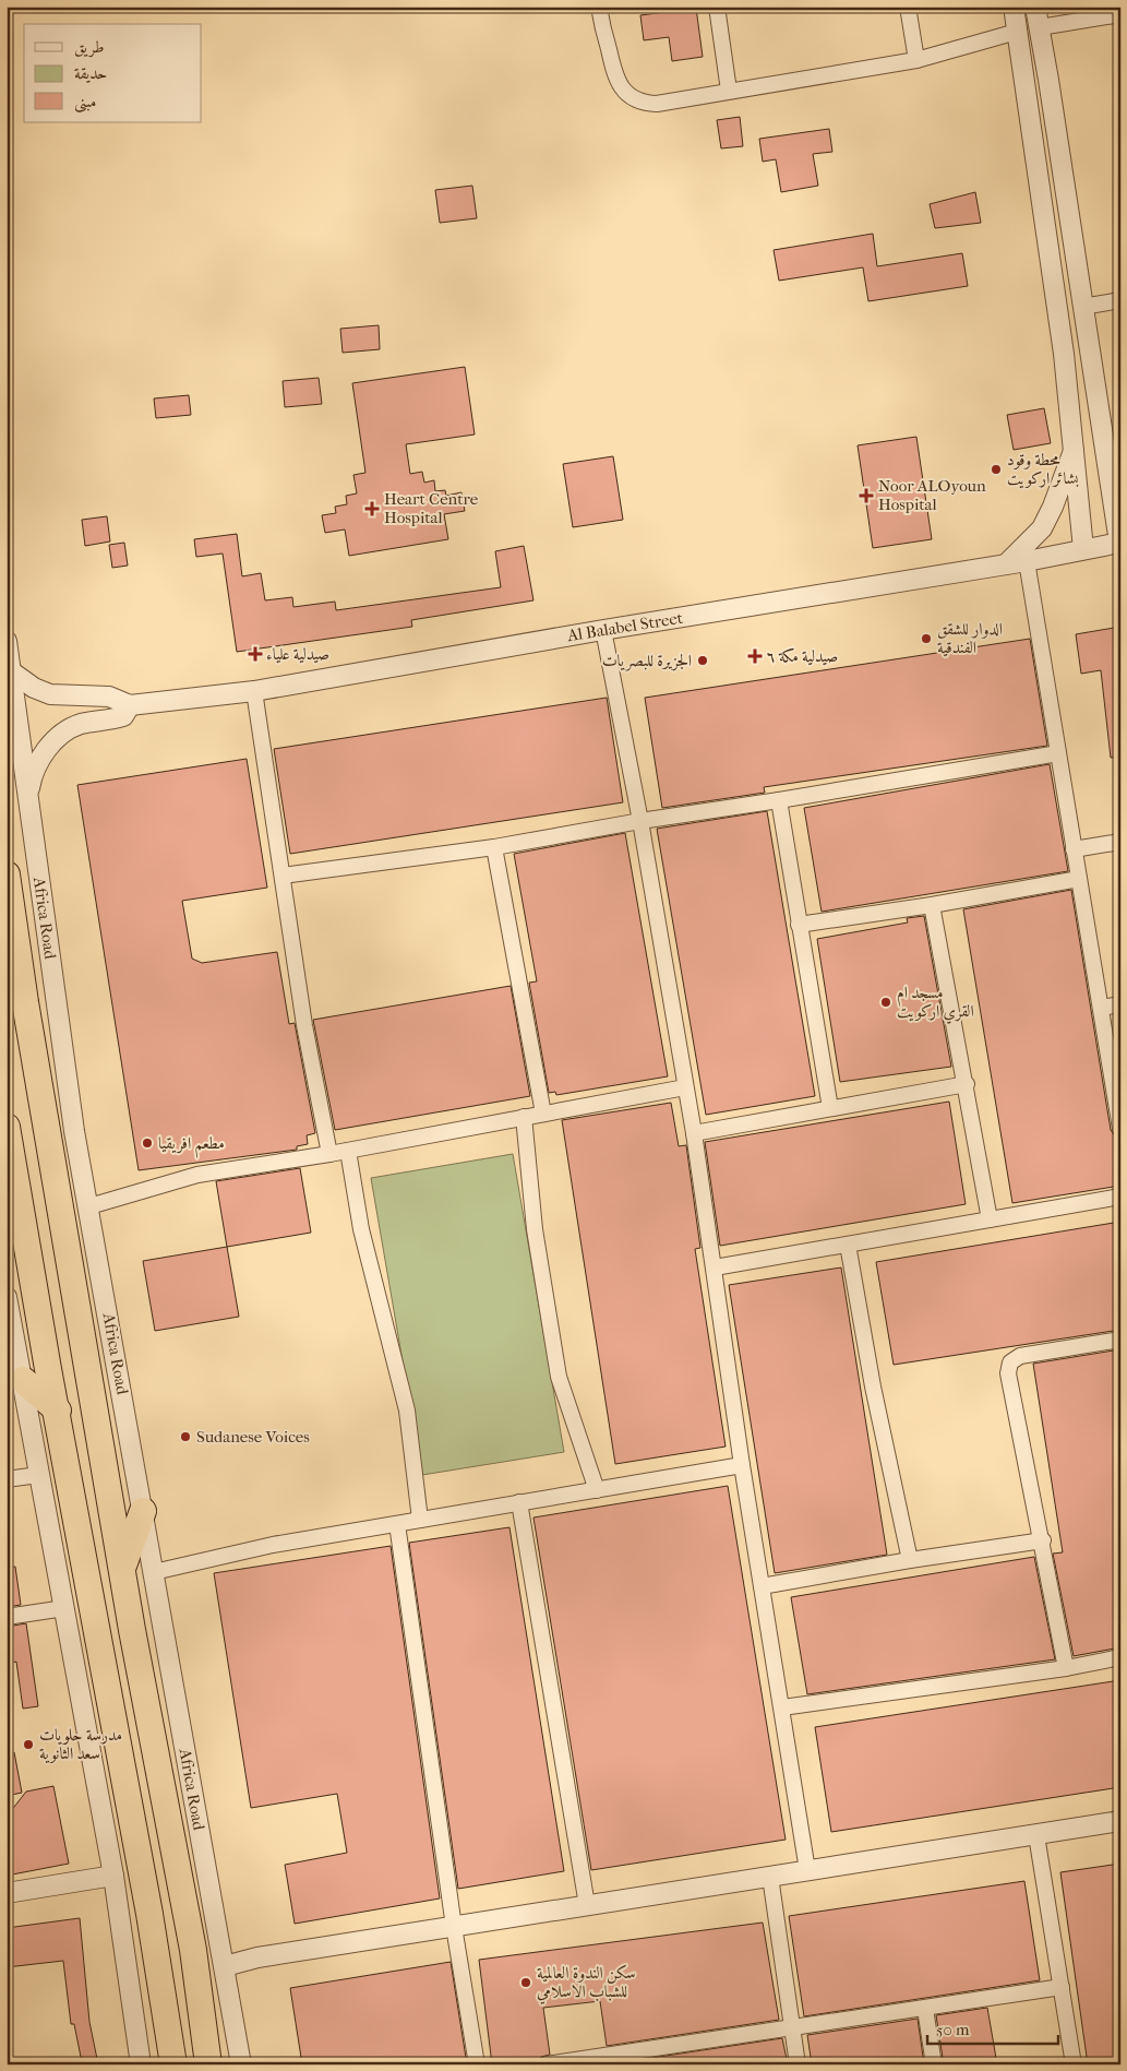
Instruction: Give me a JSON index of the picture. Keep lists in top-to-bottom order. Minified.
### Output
{"streets":{"highway":["Africa Road"],"street":["Al Balabel Street"]},"crossings":[["Al Balabel Street","Africa Road"]],"places":{"other":["محطة وقود بشائر اركويت","الدوار للشقق الفندقية","الجزيرة للبصريات","مسجد ام القري اركويت","مطعم افريقيا","Sudanese Voices","مدرسة حلويات سعد الثانوية","سكن الندوة العالمية للشباب الاسلامي"],"health":["Noor ALOyoun Hospital","Heart Centre Hospital","صيدلية علياء","صيدلية مكة ٦"]},"legend":["طريق","حديقة","مبنى"],"scale_bar":"50 m"}
